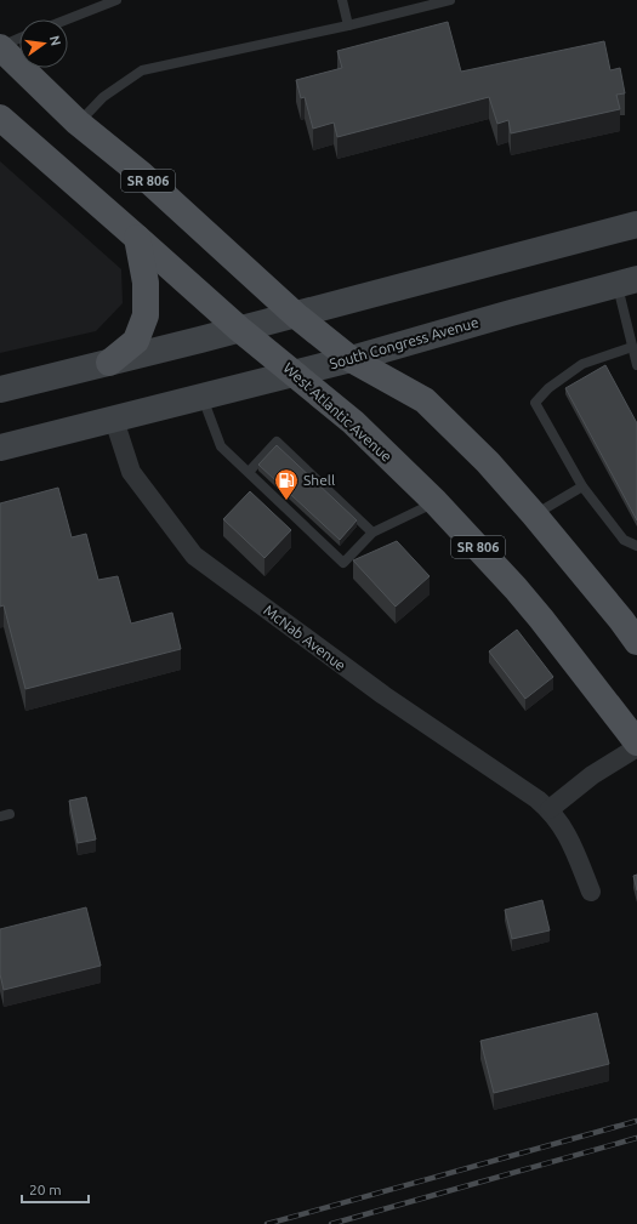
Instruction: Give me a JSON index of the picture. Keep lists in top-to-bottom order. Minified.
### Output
{"streets":{"main road":["SR 806","South Congress Avenue","West Atlantic Avenue"],"street":["McNab Avenue"]},"crossings":[["SR 806","South Congress Avenue"],["South Congress Avenue","West Atlantic Avenue"],["South Congress Avenue","McNab Avenue"]],"places":{"fuel station":["Shell"]},"scale_bar":"20 m","north":"right"}
